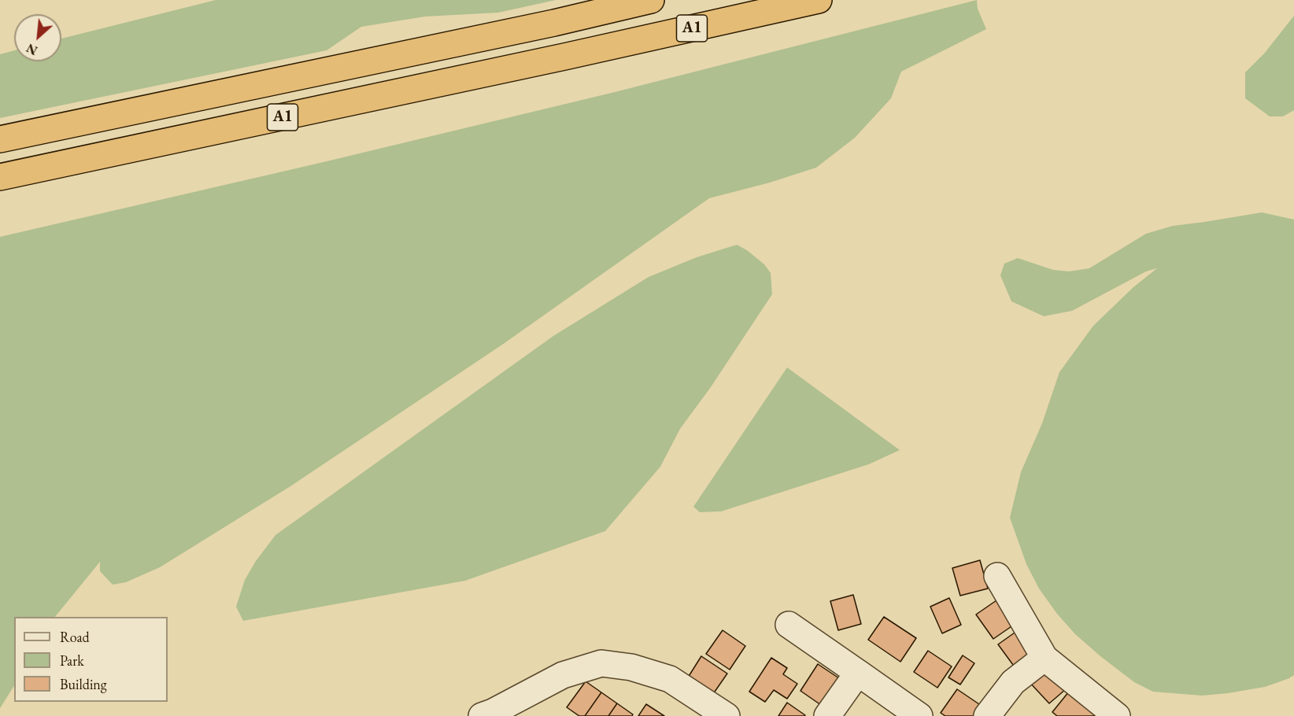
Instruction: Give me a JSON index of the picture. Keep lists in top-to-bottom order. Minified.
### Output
{"streets":{"highway":["A1"]},"legend":["Road","Park","Building"],"north":"bottom left"}
